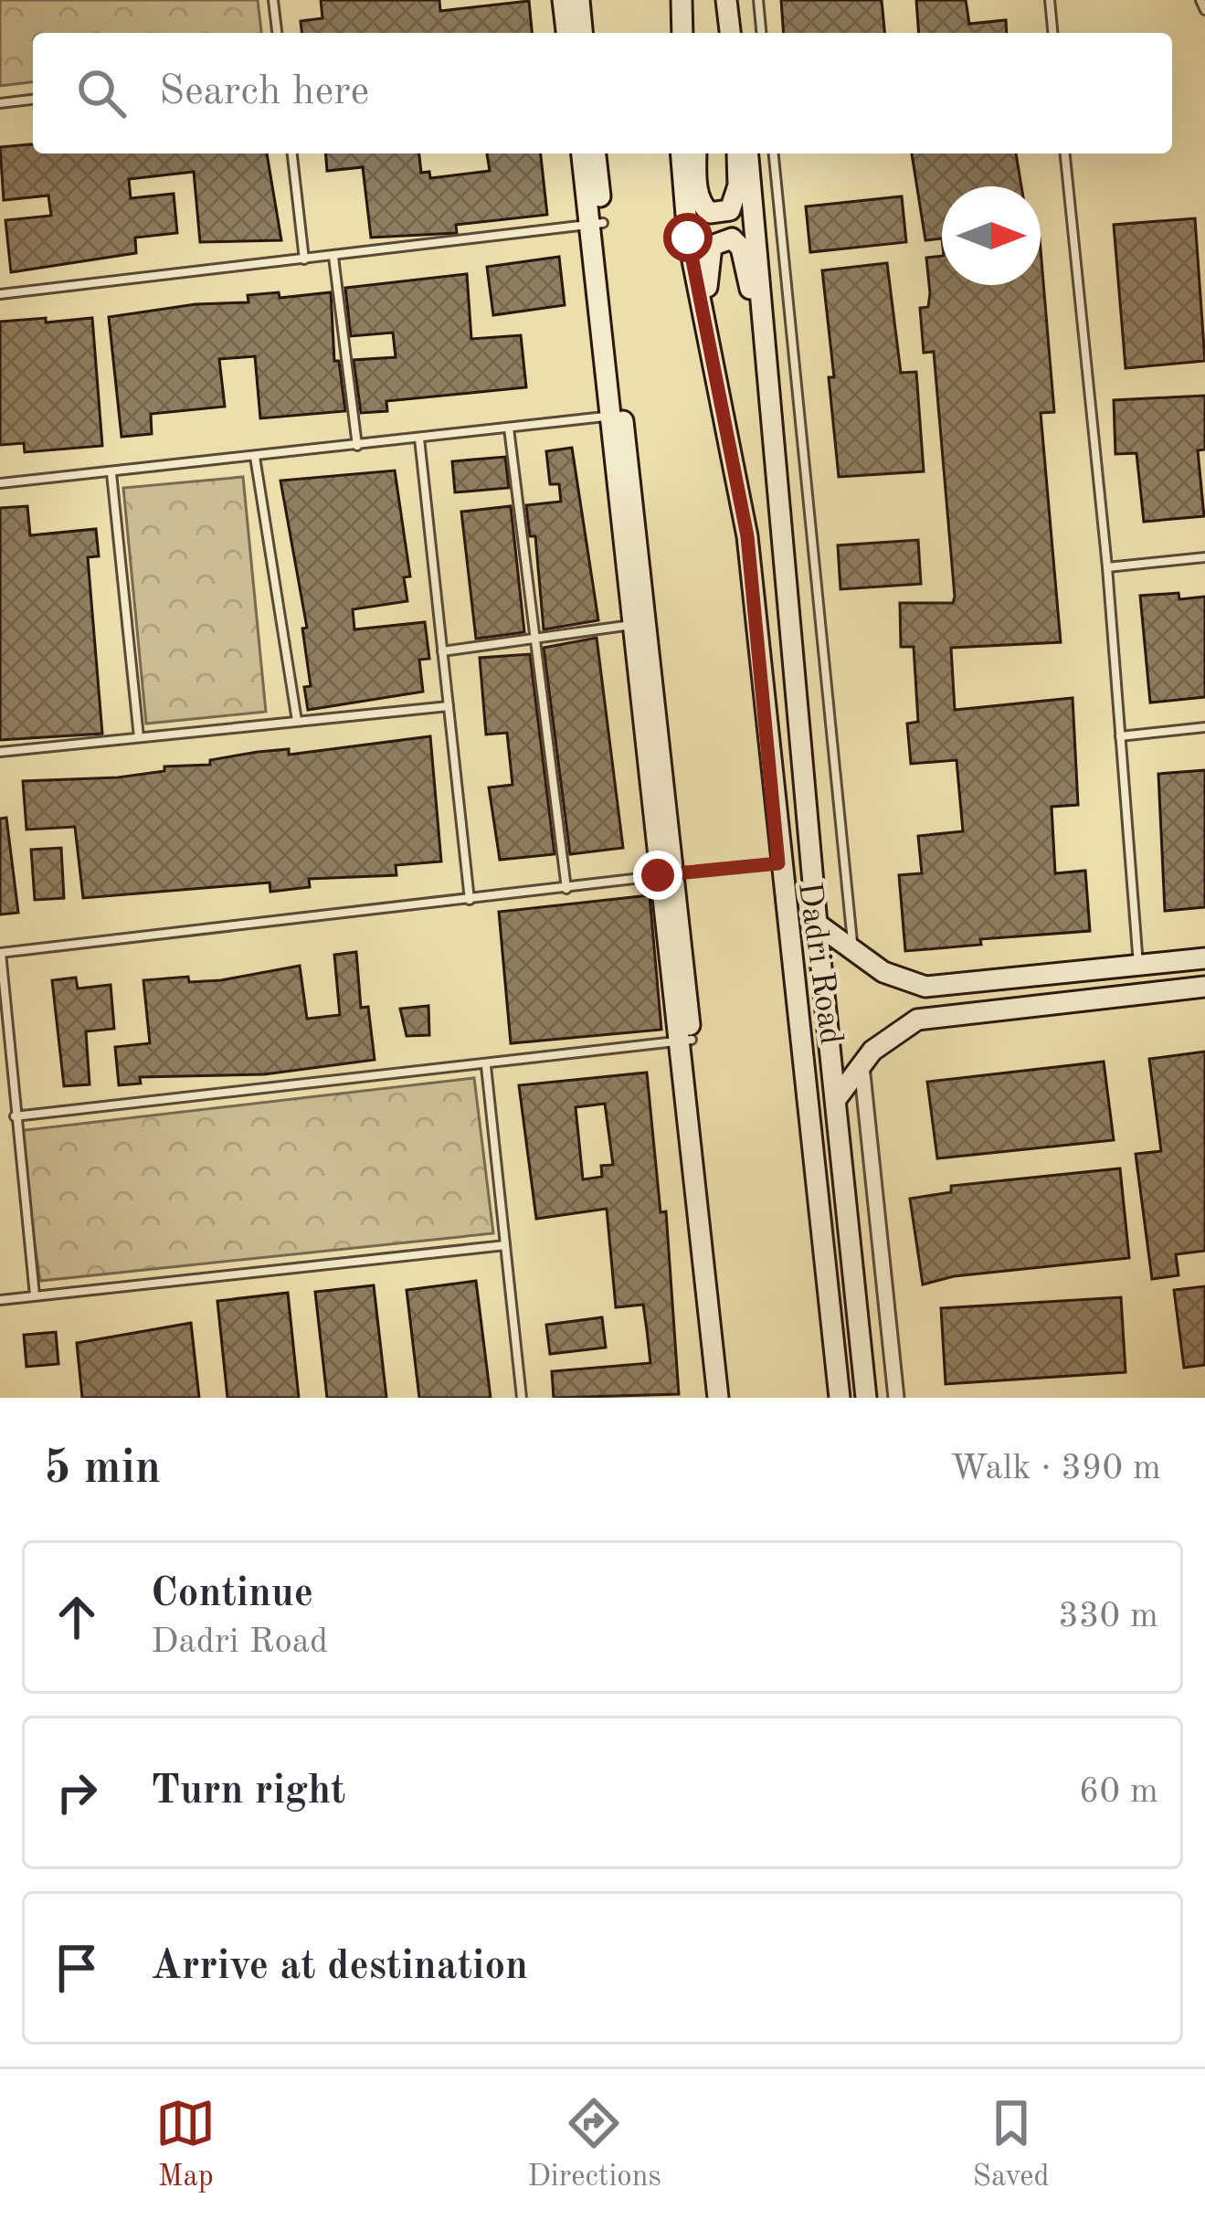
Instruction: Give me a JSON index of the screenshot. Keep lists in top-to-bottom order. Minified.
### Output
{"streets":{"main road":["Dadri Road"]},"north":"right","page":{"search":"Search here","heading":["5 min","Walk · 390 m"],"list":[["Continue","Dadri Road","330 m"],["Turn right","60 m"],"Arrive at destination"],"nav":["Map","Directions","Saved"]}}
